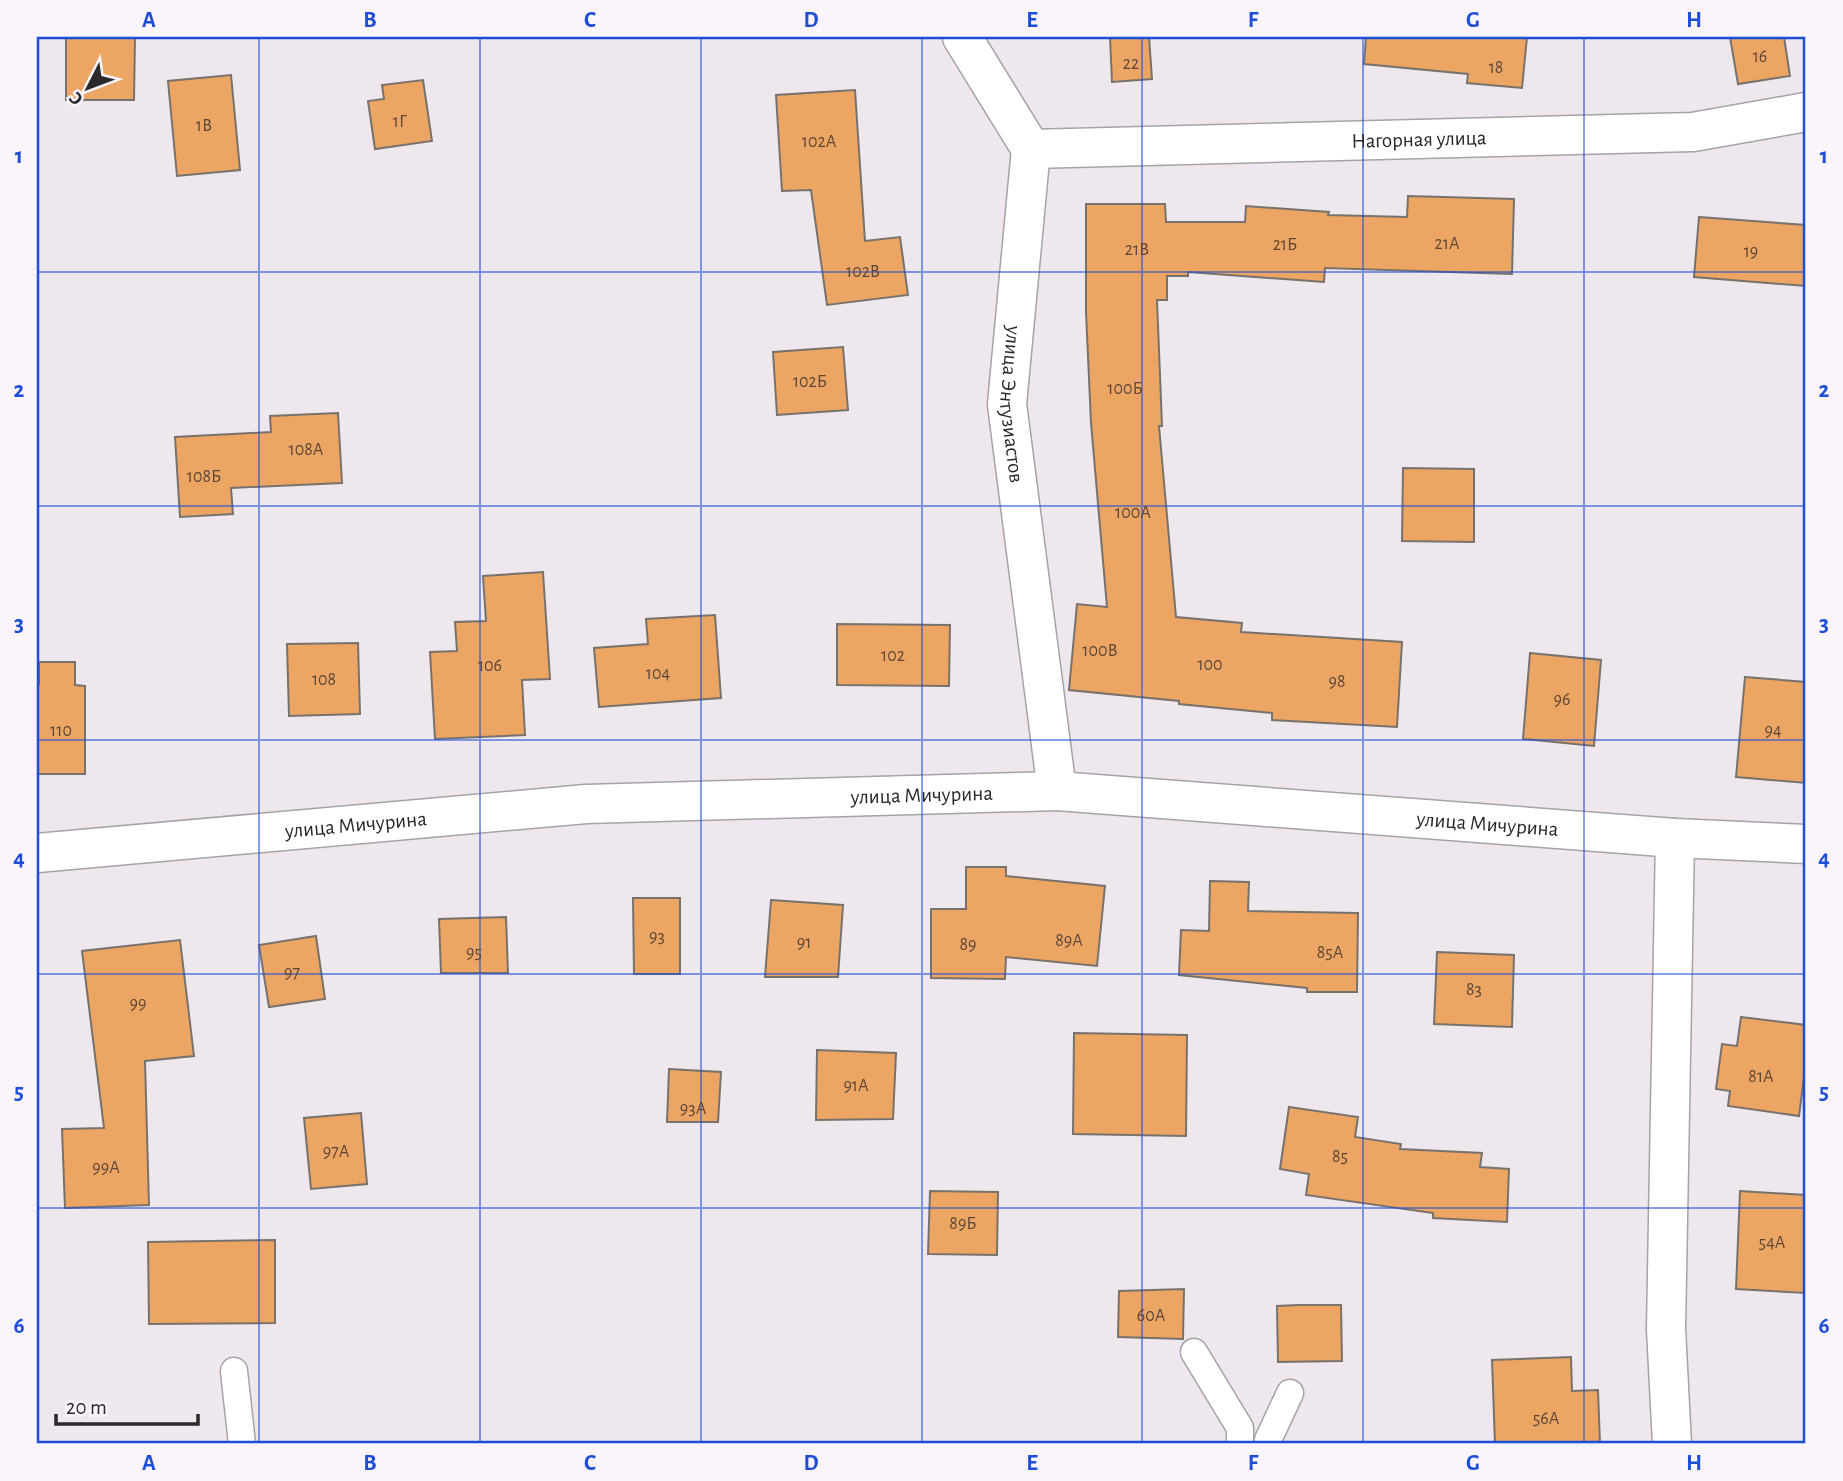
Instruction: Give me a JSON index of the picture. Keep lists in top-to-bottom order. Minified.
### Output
{"streets":{"street":["Нагорная улица","улица Энтузиастов","улица Мичурина"]},"crossings":[["Нагорная улица","улица Энтузиастов"],["улица Энтузиастов","улица Мичурина"]],"house_numbers":["16","22","18","1Г","1В","102А","21А","21Б","21В","19","102В","102Б","100Б","108А","108Б","100А","100В","102","100","106","104","108","98","96","110","94","93","89А","91","89","95","85А","97","83","99","81А","91А","93А","97А","85","99А","89Б","54А","60А","56А"],"scale_bar":"20 m","north":"bottom left","grid":{"columns":["A","B","C","D","E","F","G","H"],"rows":["1","2","3","4","5","6"]}}
